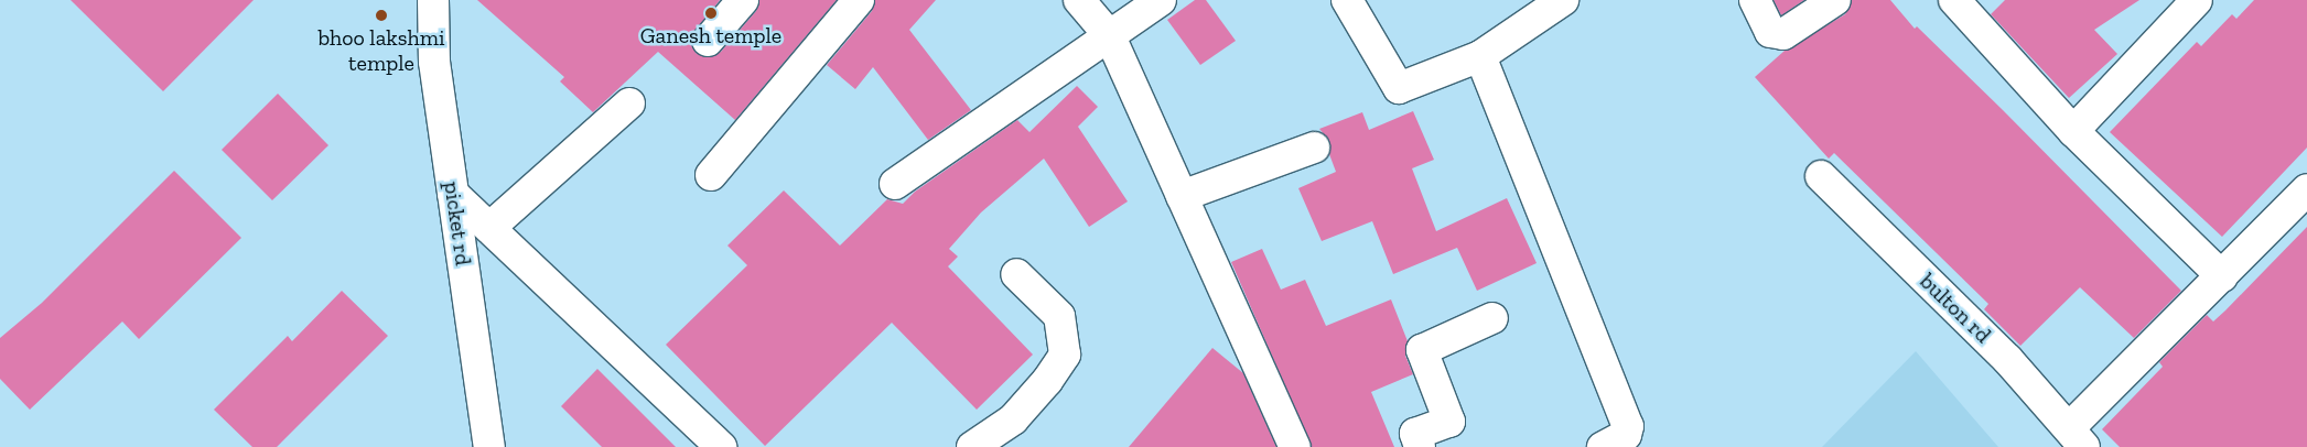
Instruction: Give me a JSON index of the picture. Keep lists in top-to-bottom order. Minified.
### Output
{"streets":{"street":["picket rd","bulton rd"]},"places":["Ganesh temple","bhoo lakshmi temple"]}
